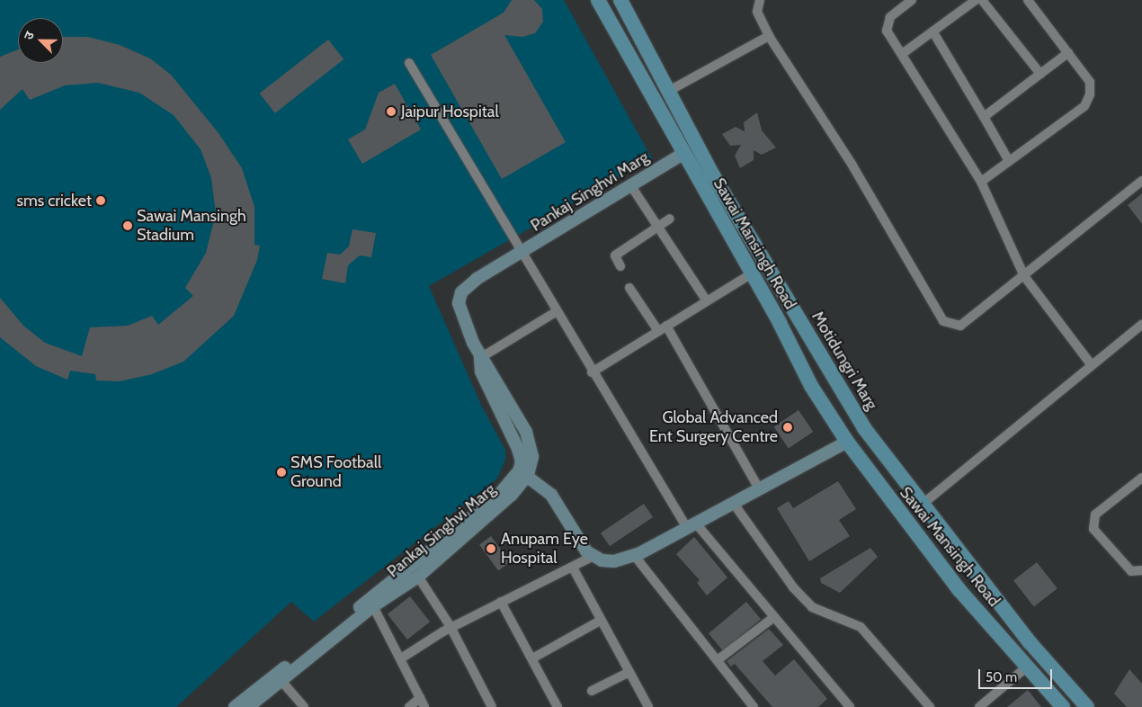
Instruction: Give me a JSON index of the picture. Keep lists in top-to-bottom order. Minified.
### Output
{"streets":{"main road":["Sawai Mansingh Road","Motidungri Marg"],"street":["Pankaj Singhvi Marg"]},"crossings":[["Pankaj Singhvi Marg","Sawai Mansingh Road"]],"places":["Jaipur Hospital","sms cricket","Sawai Mansingh Stadium","Global Advanced Ent Surgery Centre","SMS Football Ground","Anupam Eye Hospital"],"scale_bar":"50 m","north":"top left"}
